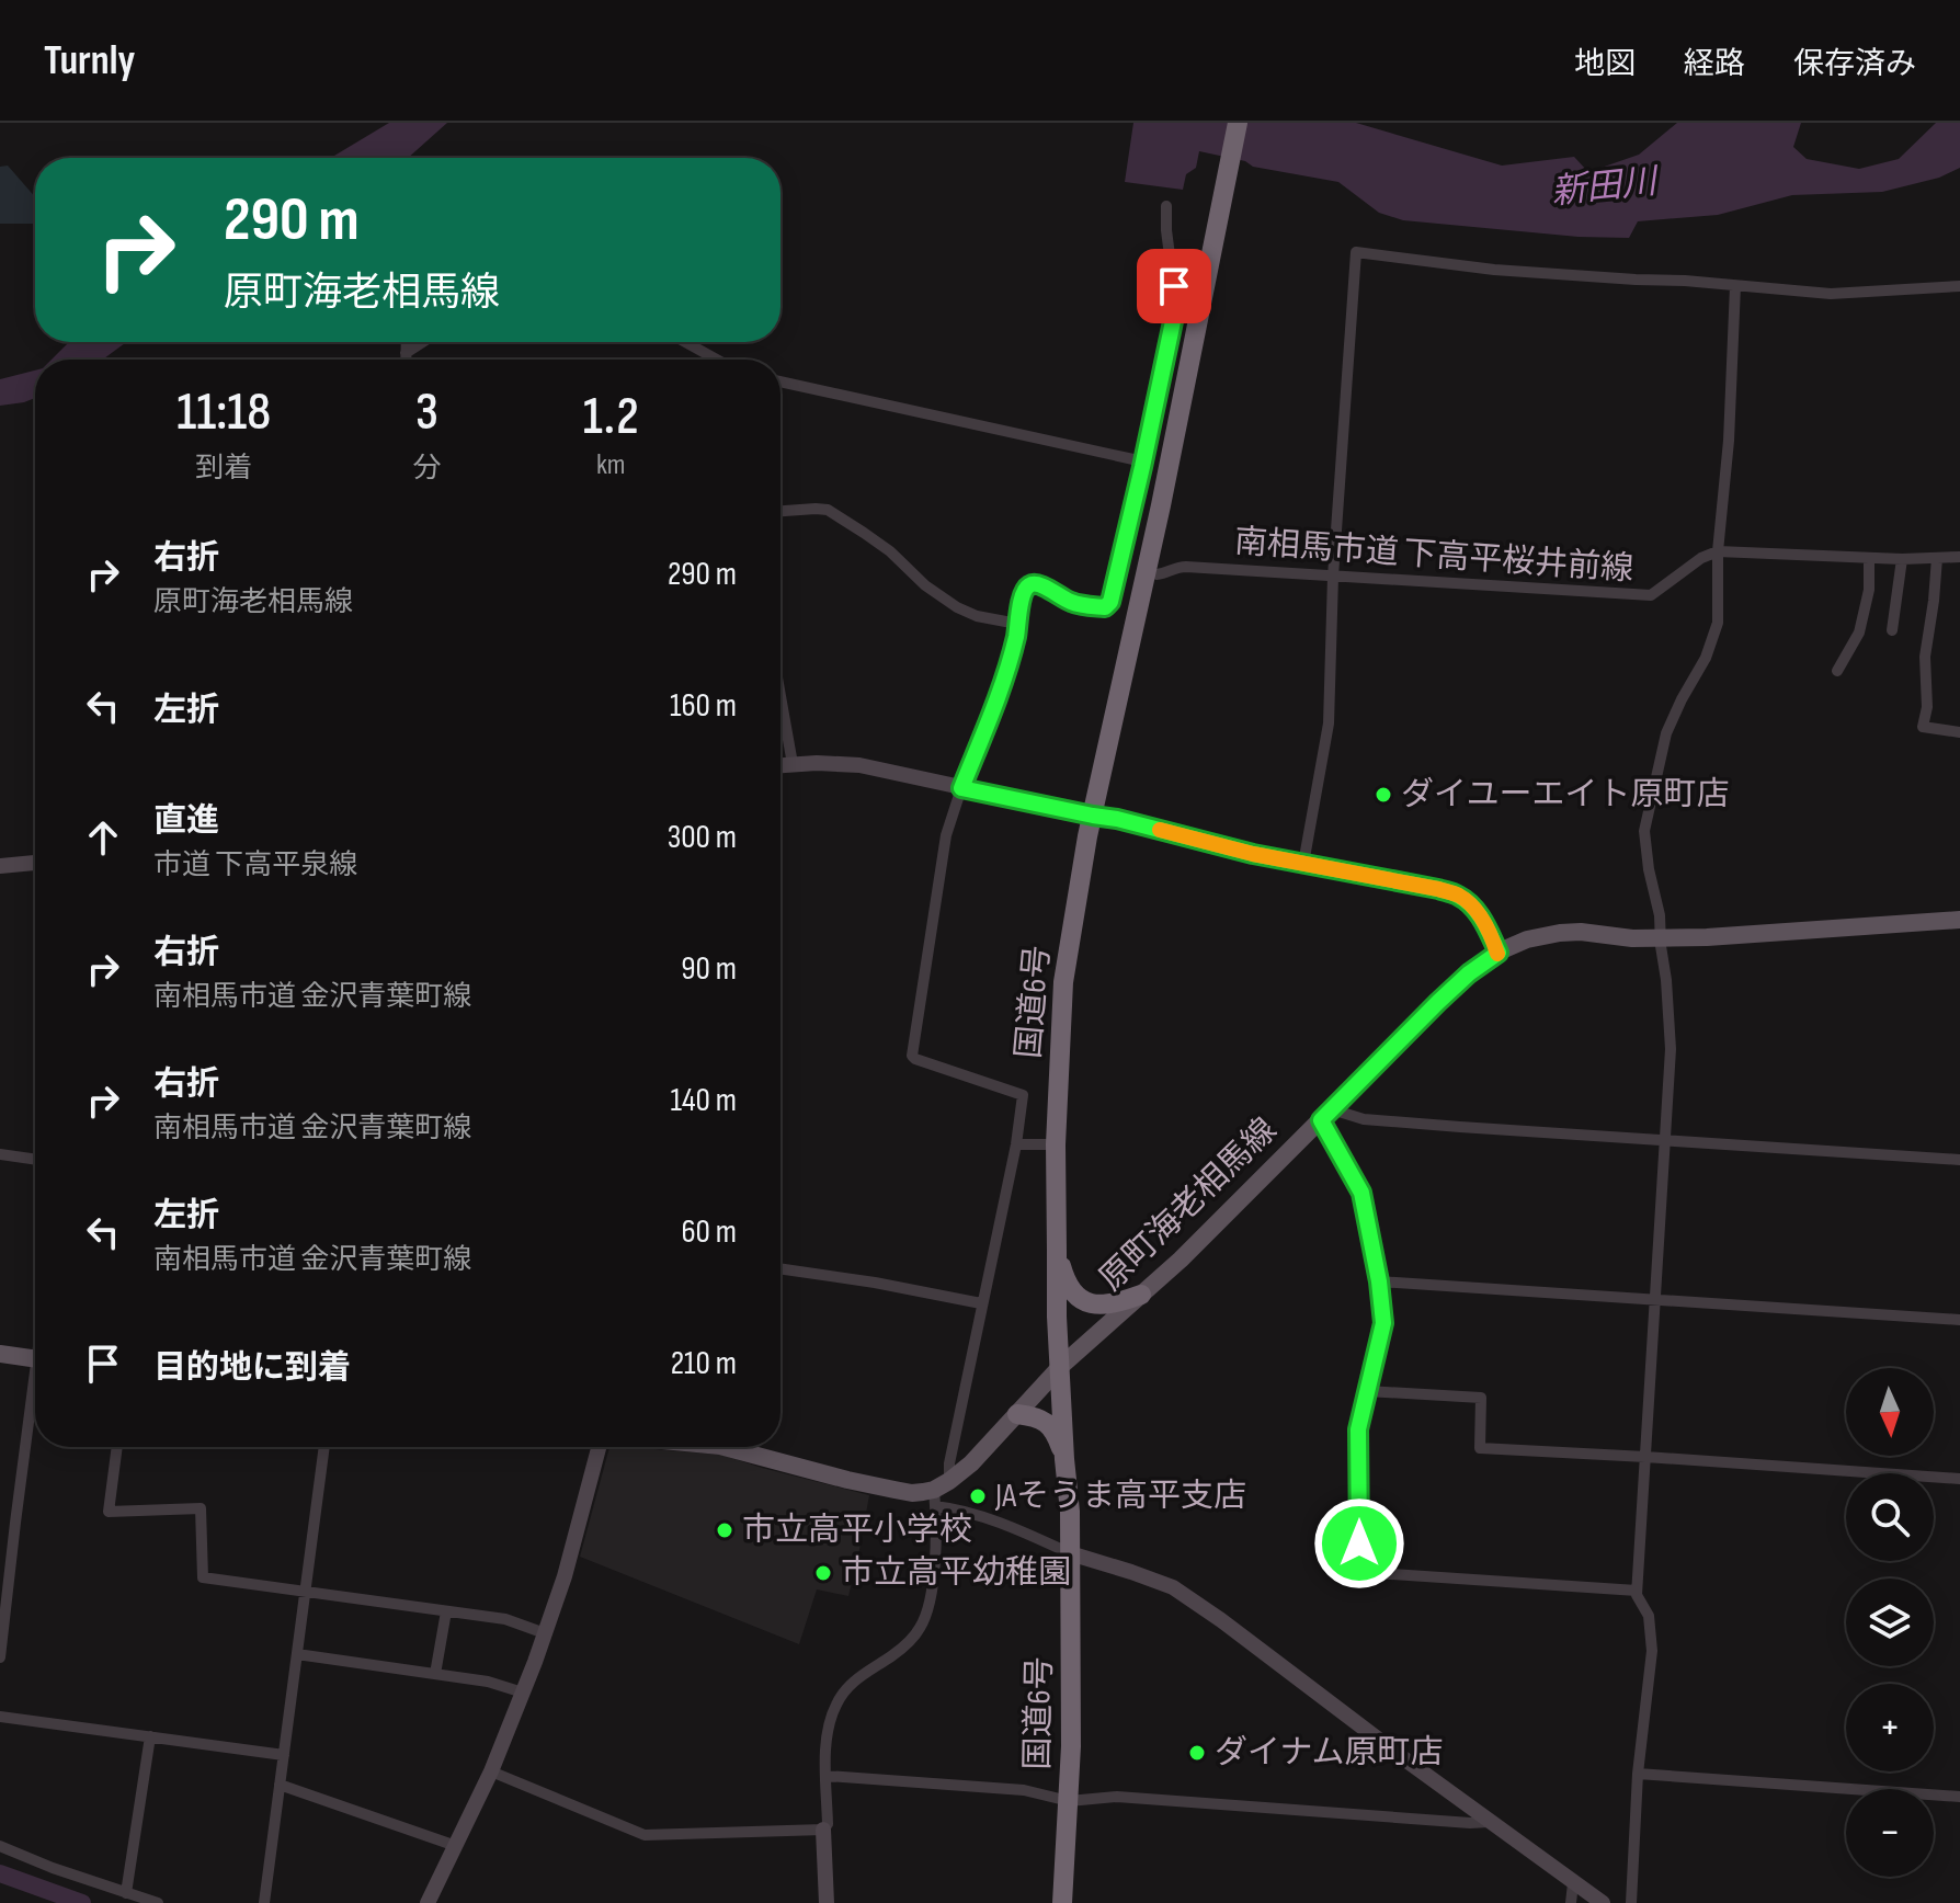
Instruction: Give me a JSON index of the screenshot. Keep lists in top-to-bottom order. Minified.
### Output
{"streets":{"highway":["国道6号"],"main road":["原町海老相馬線"],"street":["南相馬市道 下高平桜井前線"]},"crossings":[["国道6号","原町海老相馬線"]],"water":["新田川"],"places":["ダイユーエイト原町店","JAそうま高平支店","市立高平小学校","市立高平幼稚園","ダイナム原町店"],"north":"bottom","page":{"header":"Turnly","nav":["地図","経路","保存済み"],"turn":["290 m","原町海老相馬線"],"eta":["11:18","到着","3","分","1.2","km"],"list":[{"name":"右折","note":"原町海老相馬線","value":"290 m"},{"name":"左折","value":"160 m"},{"name":"直進","note":"市道 下高平泉線","value":"300 m"},{"name":"右折","note":"南相馬市道 金沢青葉町線","value":"90 m"},{"name":"右折","note":"南相馬市道 金沢青葉町線","value":"140 m"},{"name":"左折","note":"南相馬市道 金沢青葉町線","value":"60 m"},{"name":"目的地に到着","value":"210 m"}],"map_buttons":["+","−"]}}
